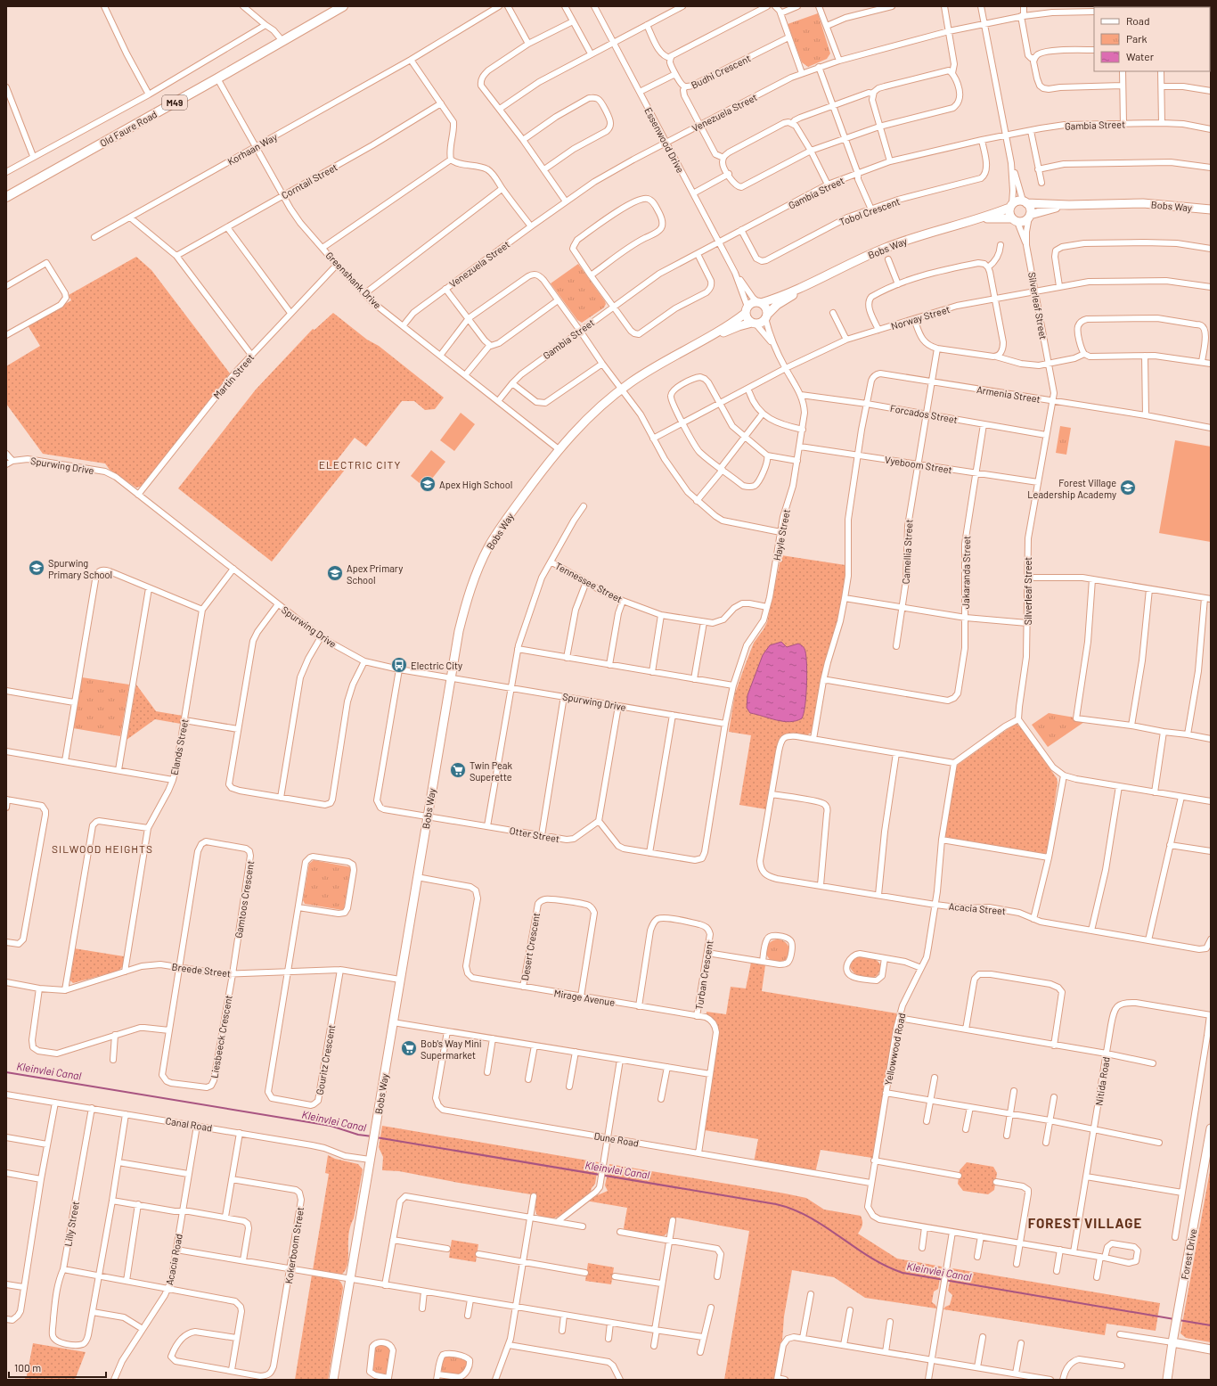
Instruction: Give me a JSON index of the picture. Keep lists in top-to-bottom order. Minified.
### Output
{"streets":{"main road":["M49","Old Faure Road"],"street":["Budhi Crescent","Venezuela Street","Gambia Street","Essenwood Drive","Korhaan Way","Corntail Street","Bobs Way","Tobol Crescent","Greenshank Drive","Silverleaf Street","Norway Street","Martin Street","Armenia Street","Forcados Street","Vyeboom Street","Spurwing Drive","Hayle Street","Camellia Street","Jakaranda Street","Tennessee Street","Elands Street","Otter Street","Gamtoos Crescent","Acacia Street","Desert Crescent","Breede Street","Turban Crescent","Mirage Avenue","Liesbeeck Crescent","Yellowwood Road","Gouritz Crescent","Nitida Road","Canal Road","Dune Road","Lilly Street","Kokerboom Street","Forest Drive","Acacia Road"]},"crossings":[["Venezuela Street","Essenwood Drive"],["Venezuela Street","Greenshank Drive"],["Gambia Street","Essenwood Drive"],["Gambia Street","Tobol Crescent"],["Gambia Street","Greenshank Drive"],["Old Faure Road","Greenshank Drive"],["Essenwood Drive","Bobs Way"],["Essenwood Drive","Hayle Street"],["Korhaan Way","Greenshank Drive"],["Corntail Street","Greenshank Drive"],["Bobs Way","Greenshank Drive"],["Bobs Way","Spurwing Drive"],["Bobs Way","Hayle Street"],["Bobs Way","Otter Street"],["Bobs Way","Breede Street"],["Bobs Way","Mirage Avenue"],["Bobs Way","Canal Road"],["Greenshank Drive","Martin Street"],["Silverleaf Street","Norway Street"],["Silverleaf Street","Armenia Street"],["Silverleaf Street","Forcados Street"],["Silverleaf Street","Vyeboom Street"],["Norway Street","Hayle Street"],["Martin Street","Spurwing Drive"],["Armenia Street","Forcados Street"],["Armenia Street","Camellia Street"],["Forcados Street","Hayle Street"],["Forcados Street","Camellia Street"],["Forcados Street","Jakaranda Street"],["Vyeboom Street","Hayle Street"],["Vyeboom Street","Camellia Street"],["Vyeboom Street","Jakaranda Street"],["Spurwing Drive","Hayle Street"],["Spurwing Drive","Elands Street"],["Spurwing Drive","Otter Street"],["Hayle Street","Tennessee Street"],["Elands Street","Breede Street"],["Gamtoos Crescent","Breede Street"],["Gamtoos Crescent","Liesbeeck Crescent"],["Acacia Street","Yellowwood Road"],["Desert Crescent","Mirage Avenue"],["Breede Street","Liesbeeck Crescent"],["Breede Street","Gouritz Crescent"],["Turban Crescent","Mirage Avenue"],["Mirage Avenue","Dune Road"],["Yellowwood Road","Dune Road"],["Nitida Road","Forest Drive"],["Canal Road","Lilly Street"],["Canal Road","Acacia Road"]],"districts":["ELECTRIC CITY","SILWOOD HEIGHTS","FOREST VILLAGE"],"water":["Kleinvlei Canal"],"places":{"school or university":["Apex High School","Forest Village Leadership Academy","Spurwing Primary School","Apex Primary School"],"bus stop":["Electric City"],"supermarket":["Twin Peak Superette","Bob's Way Mini Supermarket"]},"legend":["Road","Park","Water"],"scale_bar":"100 m"}
